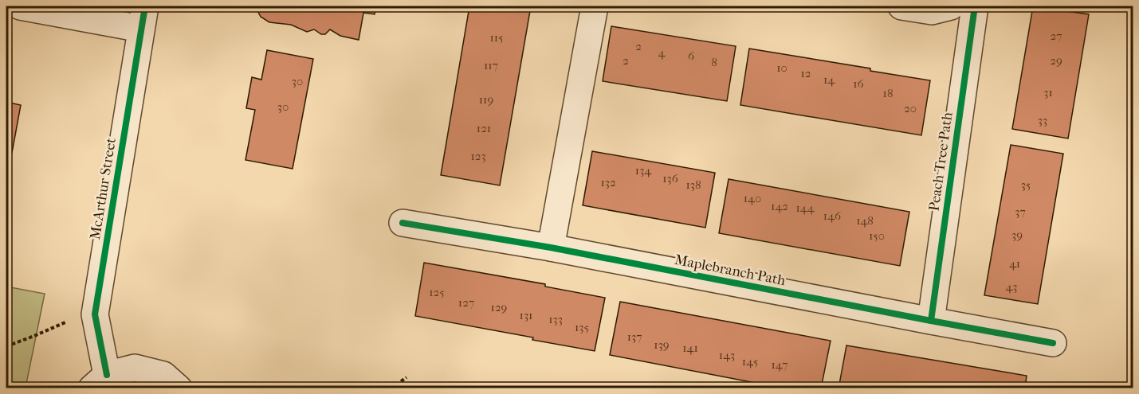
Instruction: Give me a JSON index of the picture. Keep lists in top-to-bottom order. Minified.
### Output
{"streets":{"street":["Peach Tree Path","McArthur Street","Maplebranch Path"]},"crossings":[["Peach Tree Path","Maplebranch Path"]],"house_numbers":["27","115","2","4","6","2","29","8","117","10","12","14","30","16","31","18","119","30","20","33","121","123","134","136","132","138","35","140","142","144","37","146","148","39","150","41","43","125","127","129","131","133","135","137","139","141","143","145","147"]}
